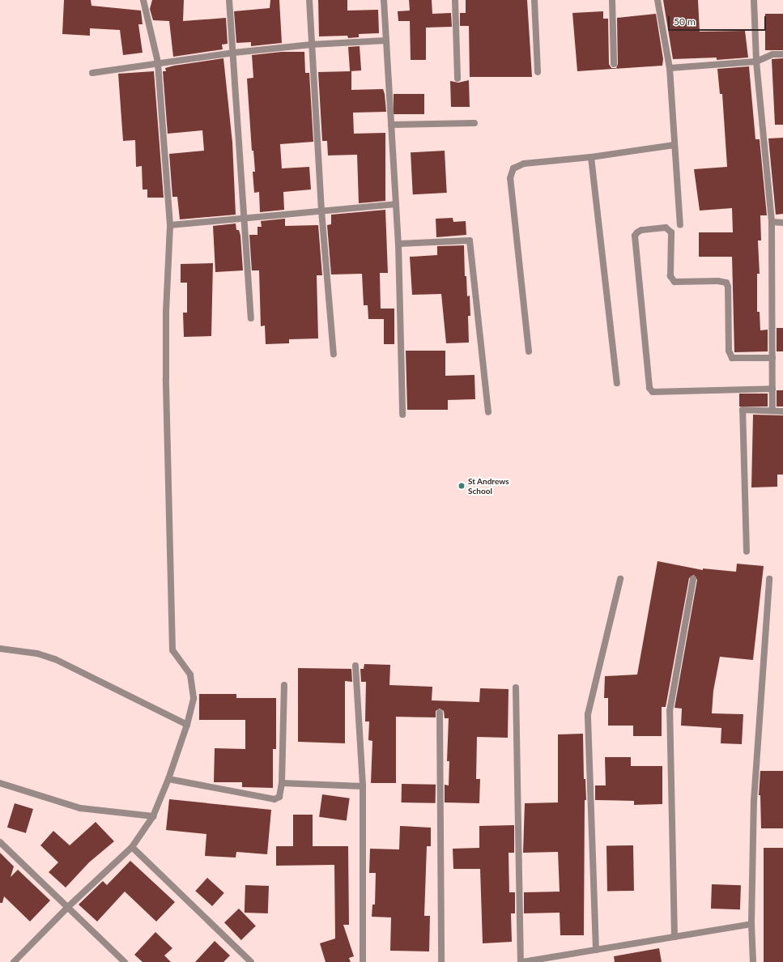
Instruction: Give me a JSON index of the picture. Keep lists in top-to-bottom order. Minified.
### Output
{"places":["St Andrews School"],"scale_bar":"50 m"}
